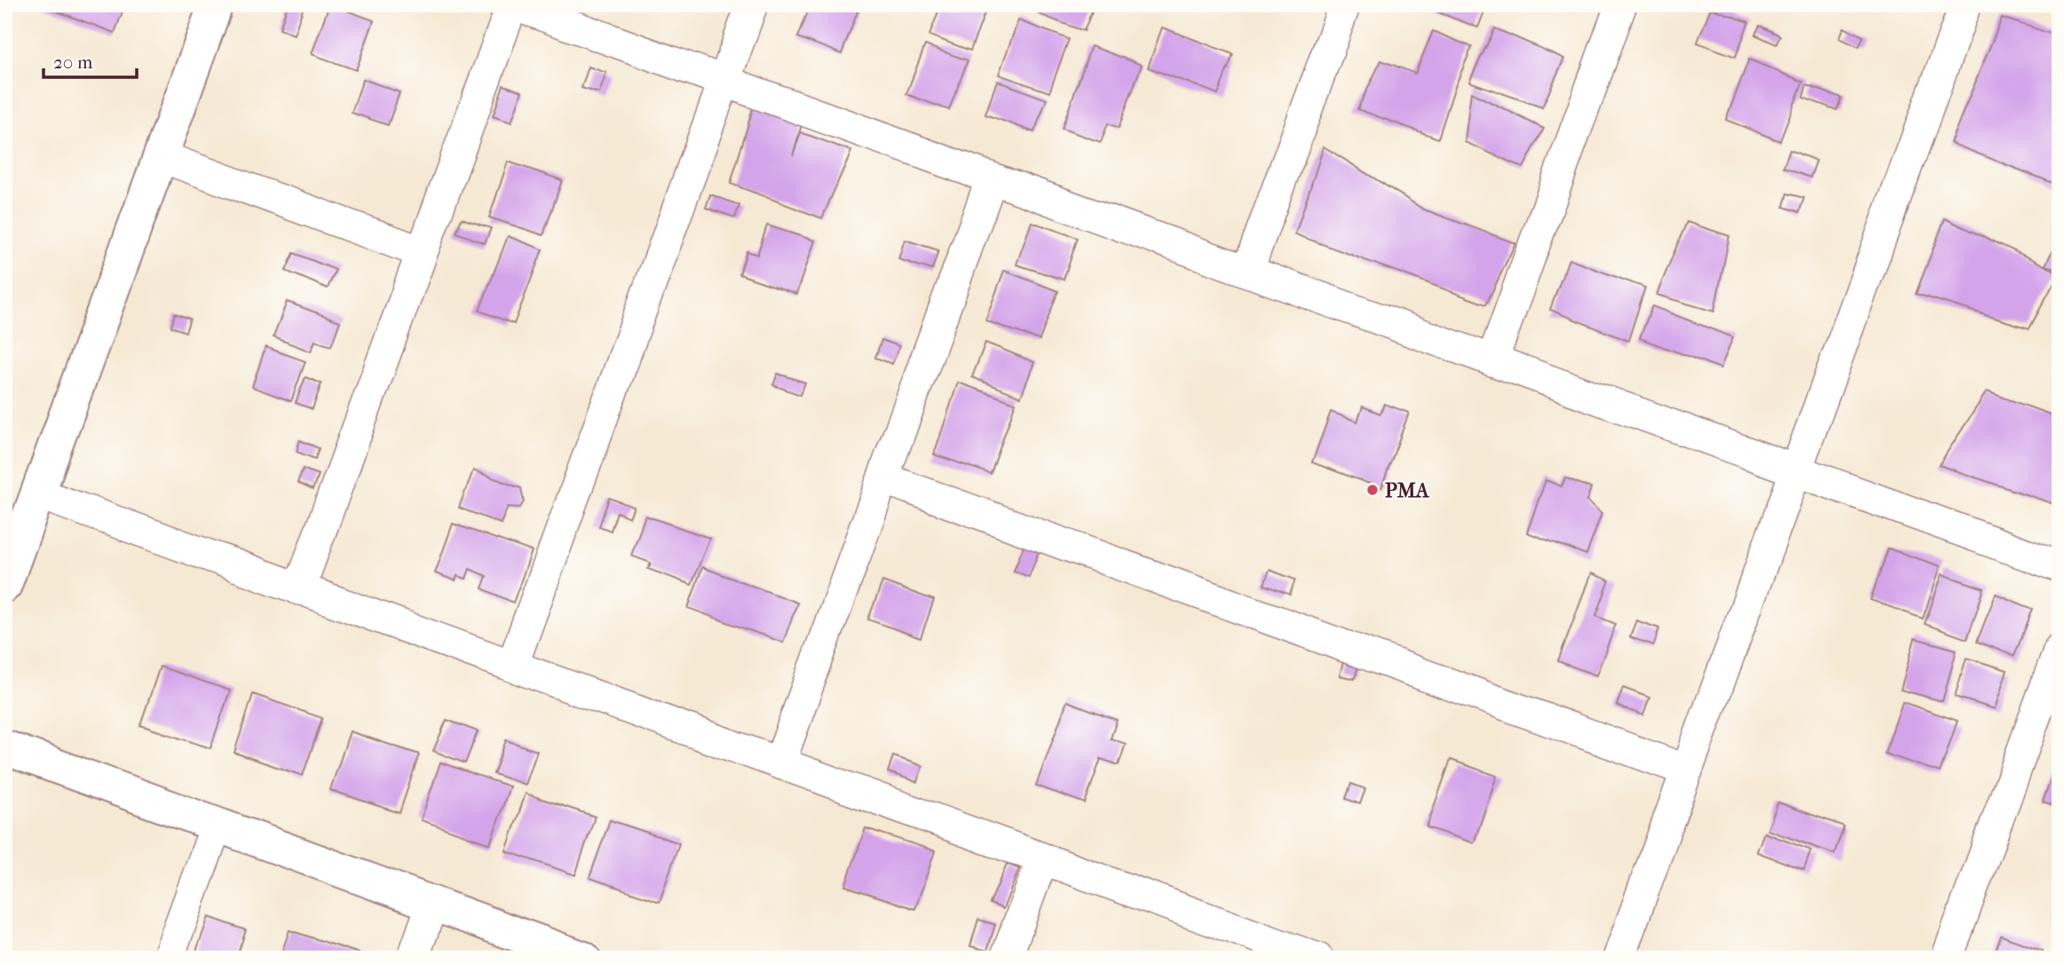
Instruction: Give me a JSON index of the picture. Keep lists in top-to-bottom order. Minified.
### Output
{"places":["PMA"],"scale_bar":"20 m"}
